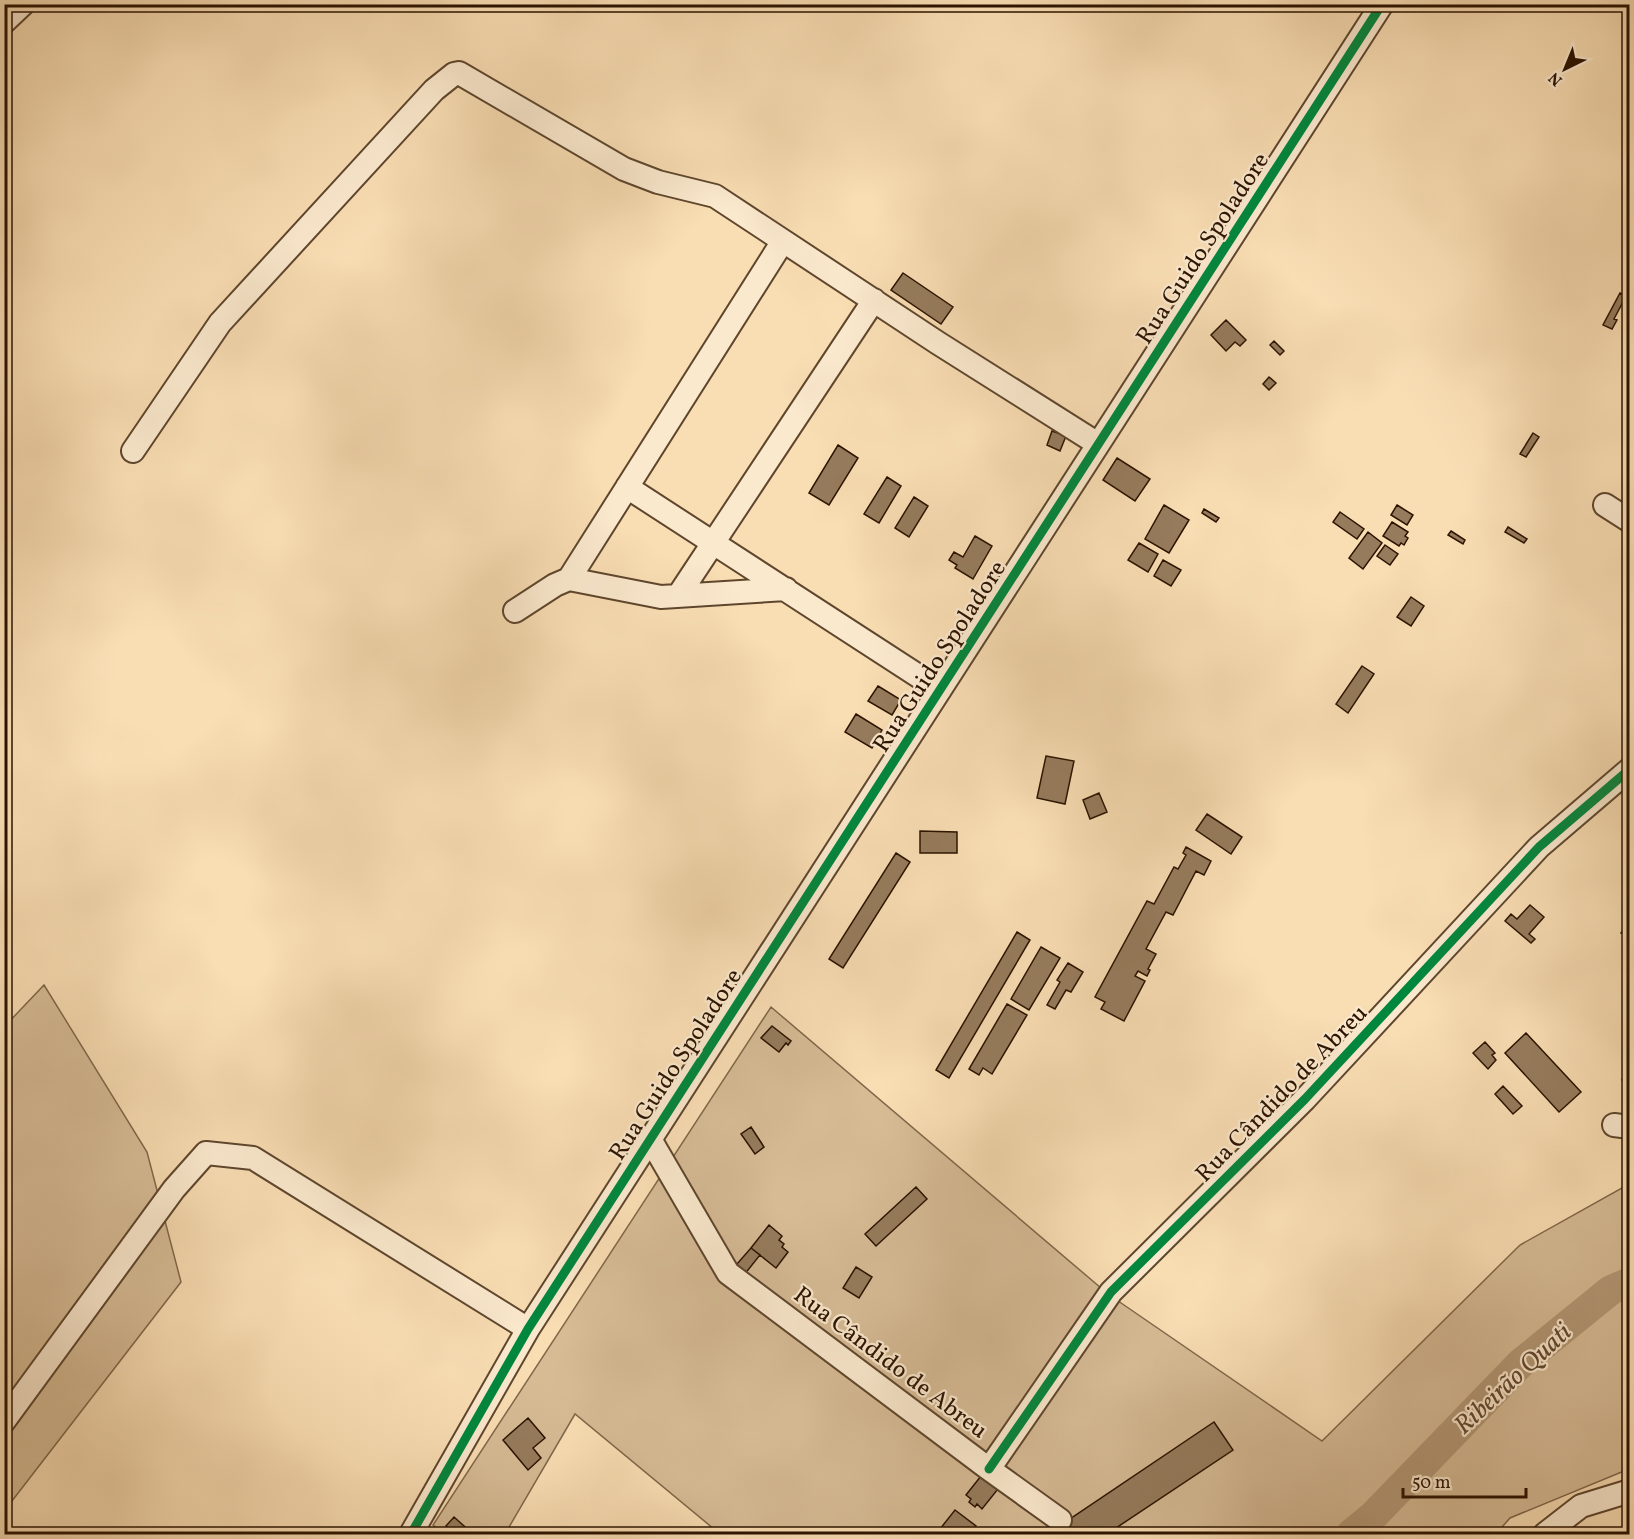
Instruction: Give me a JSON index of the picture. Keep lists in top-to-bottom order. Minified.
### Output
{"streets":{"street":["Rua Guido Spoladore","Rua Cândido de Abreu"]},"crossings":[["Rua Guido Spoladore","Rua Cândido de Abreu"]],"water":["Ribeirão Quati"],"scale_bar":"50 m","north":"bottom left"}
